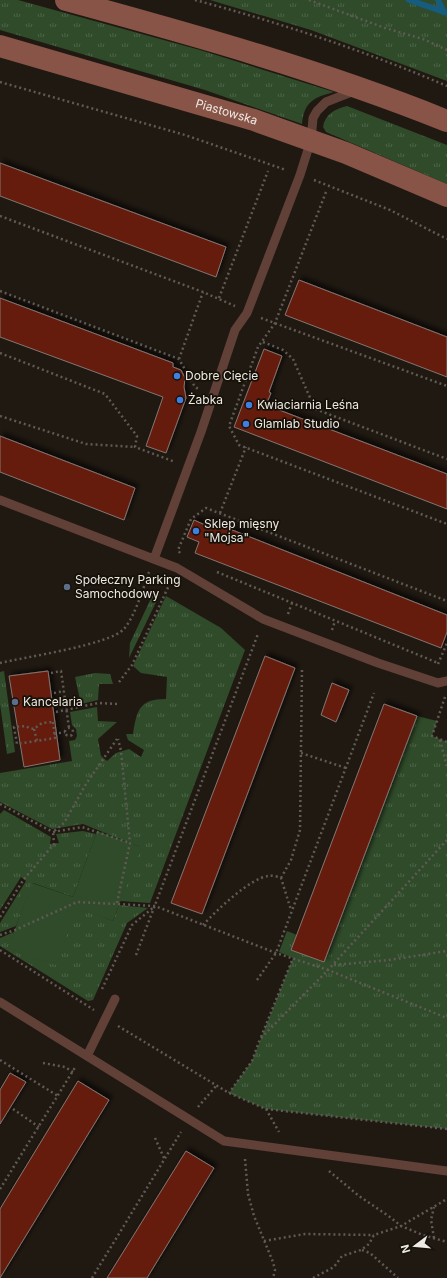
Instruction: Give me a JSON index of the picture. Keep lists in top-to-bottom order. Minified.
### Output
{"streets":{"main road":["Piastowska"]},"places":["Dobre Cięcie","Żabka","Kwiaciarnia Leśna","Glamlab Studio","Sklep mięsny \"Mojsa\"","Społeczny Parking Samochodowy","Kancelaria"],"north":"left"}
